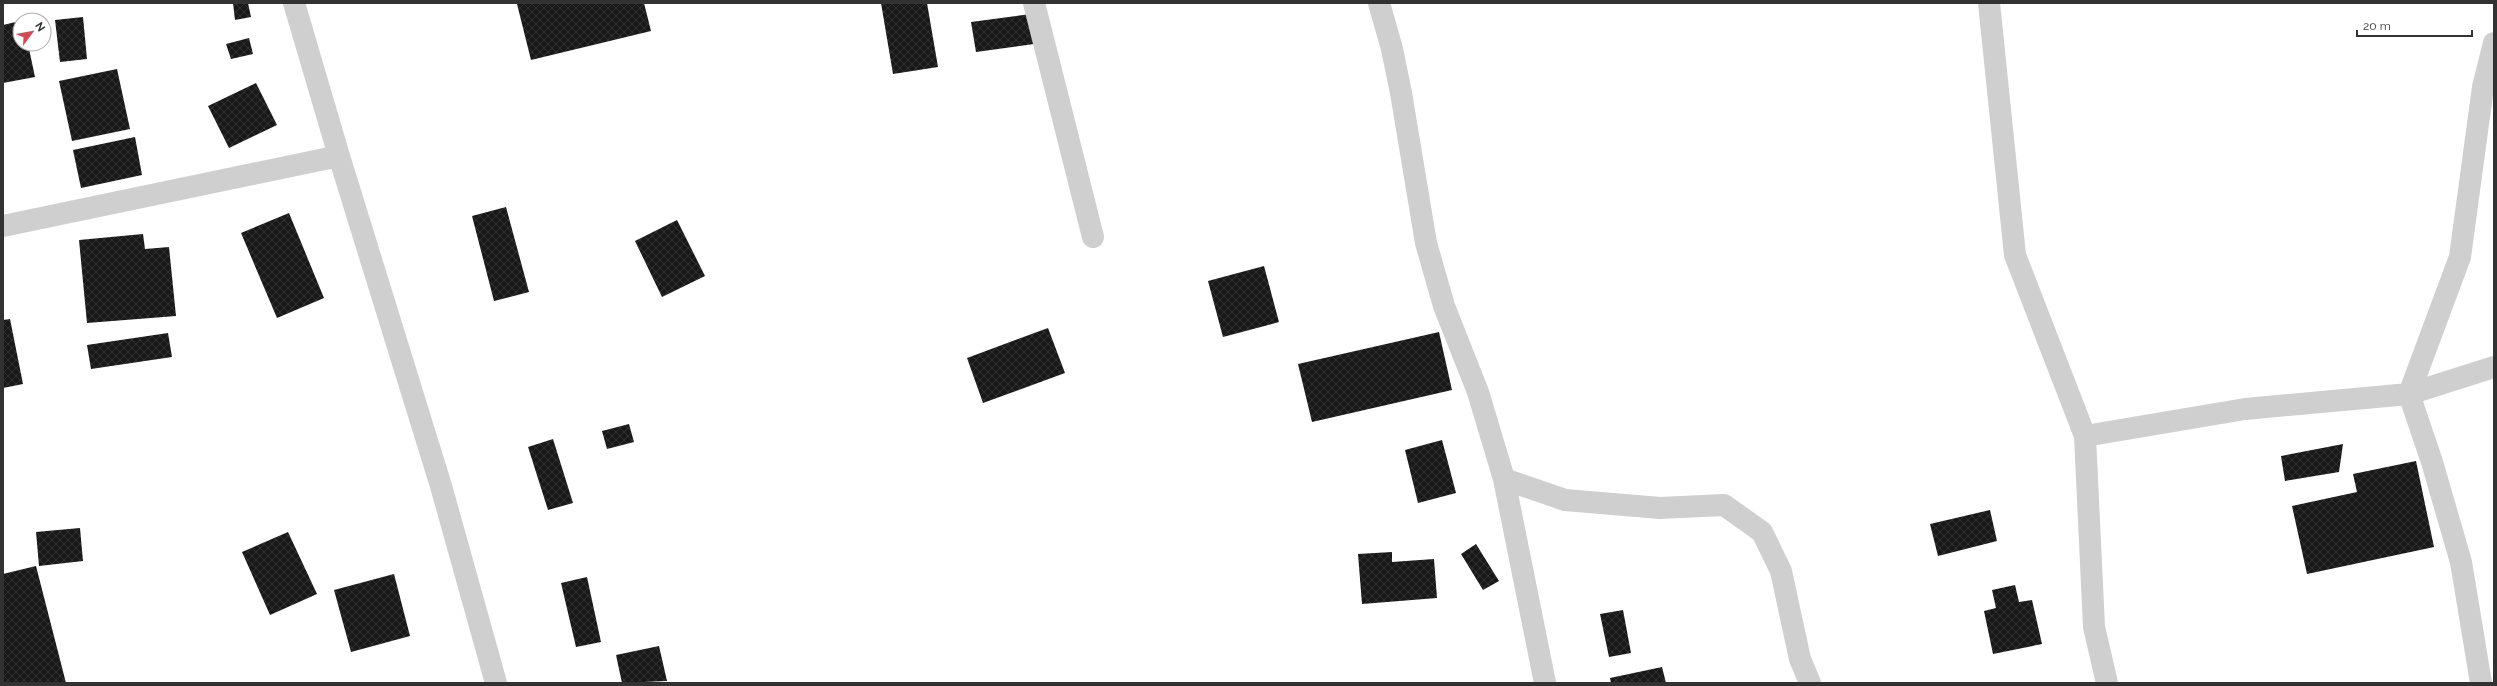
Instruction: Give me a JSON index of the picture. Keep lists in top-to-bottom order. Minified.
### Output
{"scale_bar":"20 m","north":"top right"}
